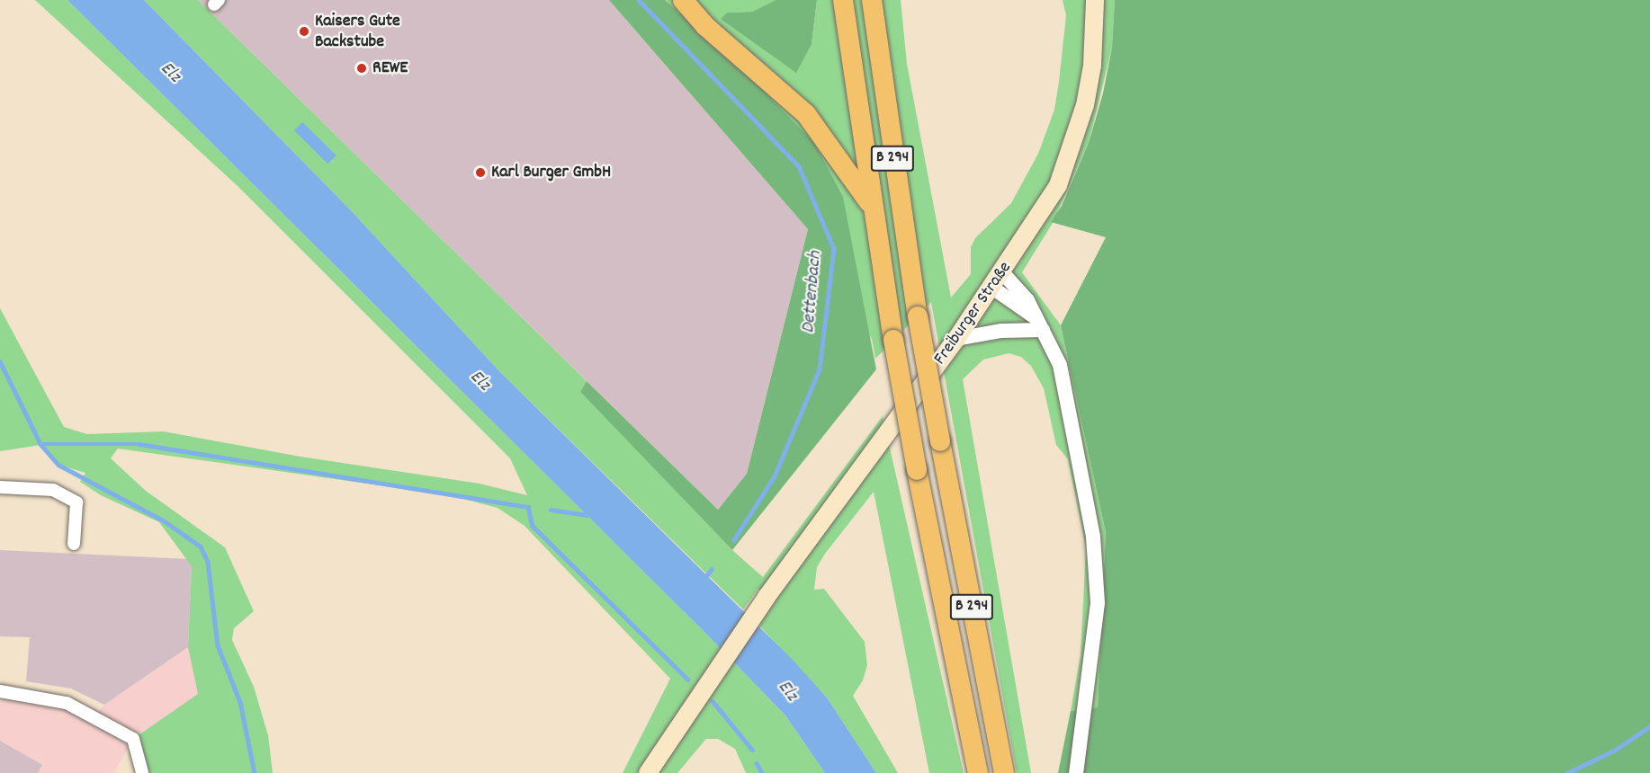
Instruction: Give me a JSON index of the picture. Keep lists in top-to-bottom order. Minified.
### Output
{"streets":{"highway":["B 294"],"main road":["Freiburger Straße"]},"water":["Elz","Dettenbach"],"places":["Kaisers Gute Backstube","REWE","Karl Burger GmbH"]}
